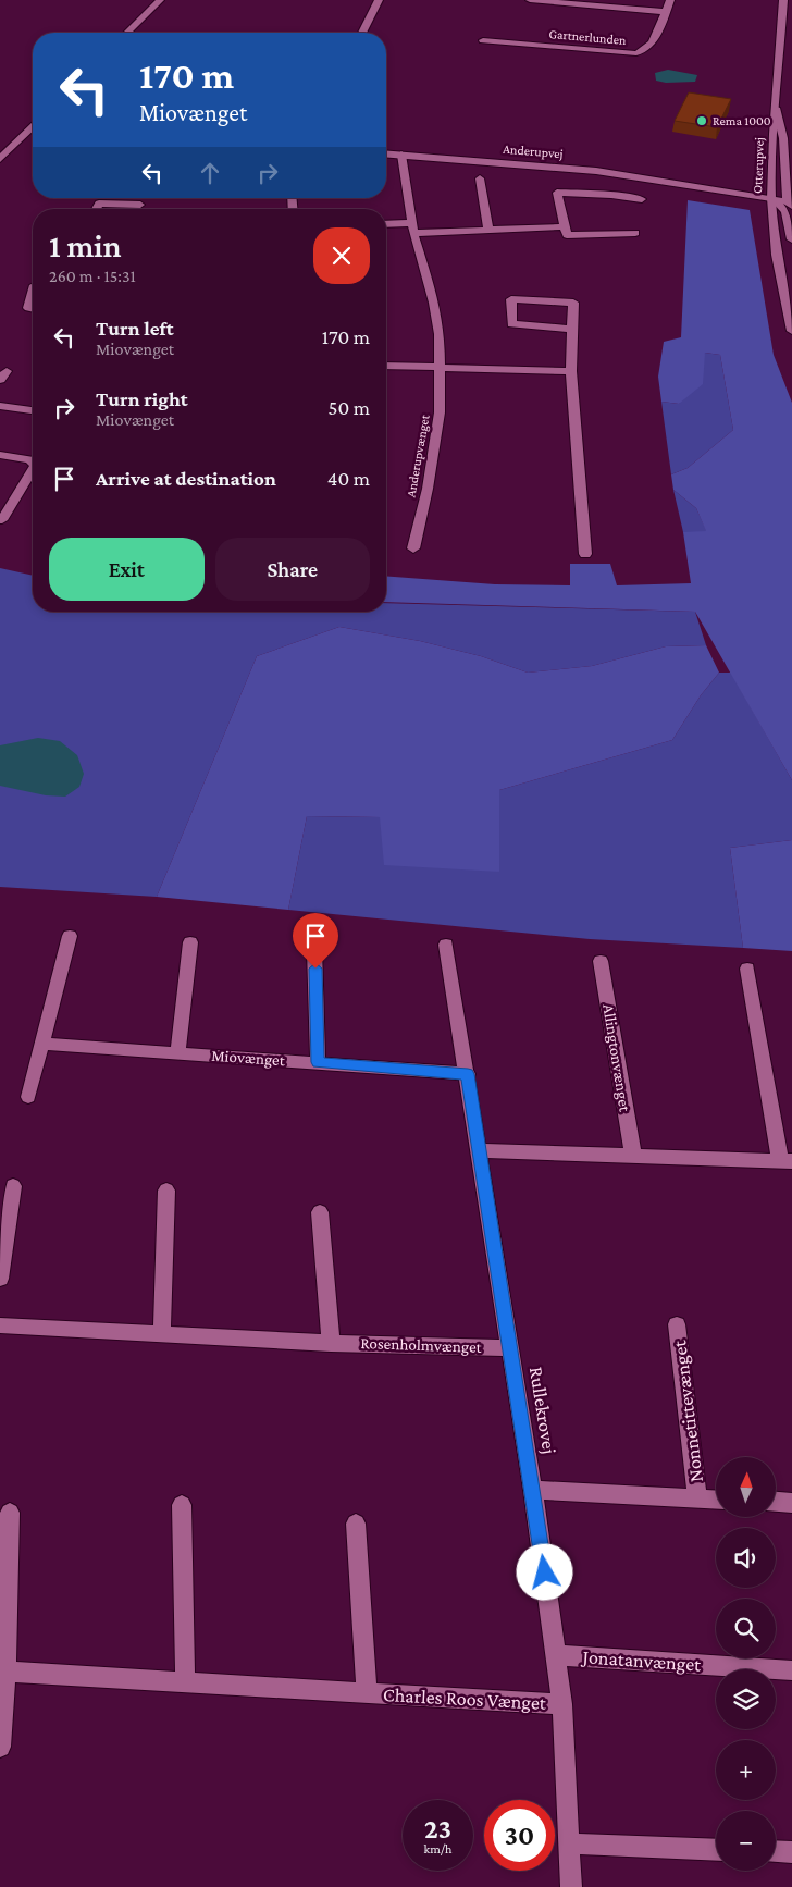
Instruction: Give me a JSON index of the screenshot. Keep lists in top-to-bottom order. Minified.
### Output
{"streets":{"street":["Gartnerlunden","Anderupvej","Otterupvej","Anderupvænget","Miovænget","Allingtonvænget","Rosenholmvænget","Rullekrovej","Nonnetittevænget","Jonatanvænget","Charles Roos Vænget"]},"crossings":[["Anderupvej","Otterupvej"],["Anderupvej","Anderupvænget"],["Miovænget","Rullekrovej"],["Rosenholmvænget","Rullekrovej"],["Rullekrovej","Nonnetittevænget"],["Rullekrovej","Jonatanvænget"],["Rullekrovej","Charles Roos Vænget"]],"places":["Rema 1000"],"north":"top","page":{"turn":["170 m","Miovænget"],"heading":["1 min","260 m · 15:31"],"list":[{"name":"Turn left","note":"Miovænget","value":"170 m"},{"name":"Turn right","note":"Miovænget","value":"50 m"},{"name":"Arrive at destination","value":"40 m"}],"buttons":["Exit","Share"],"map_buttons":["+","−"],"speed":"23 km/h","limit":"30"}}
